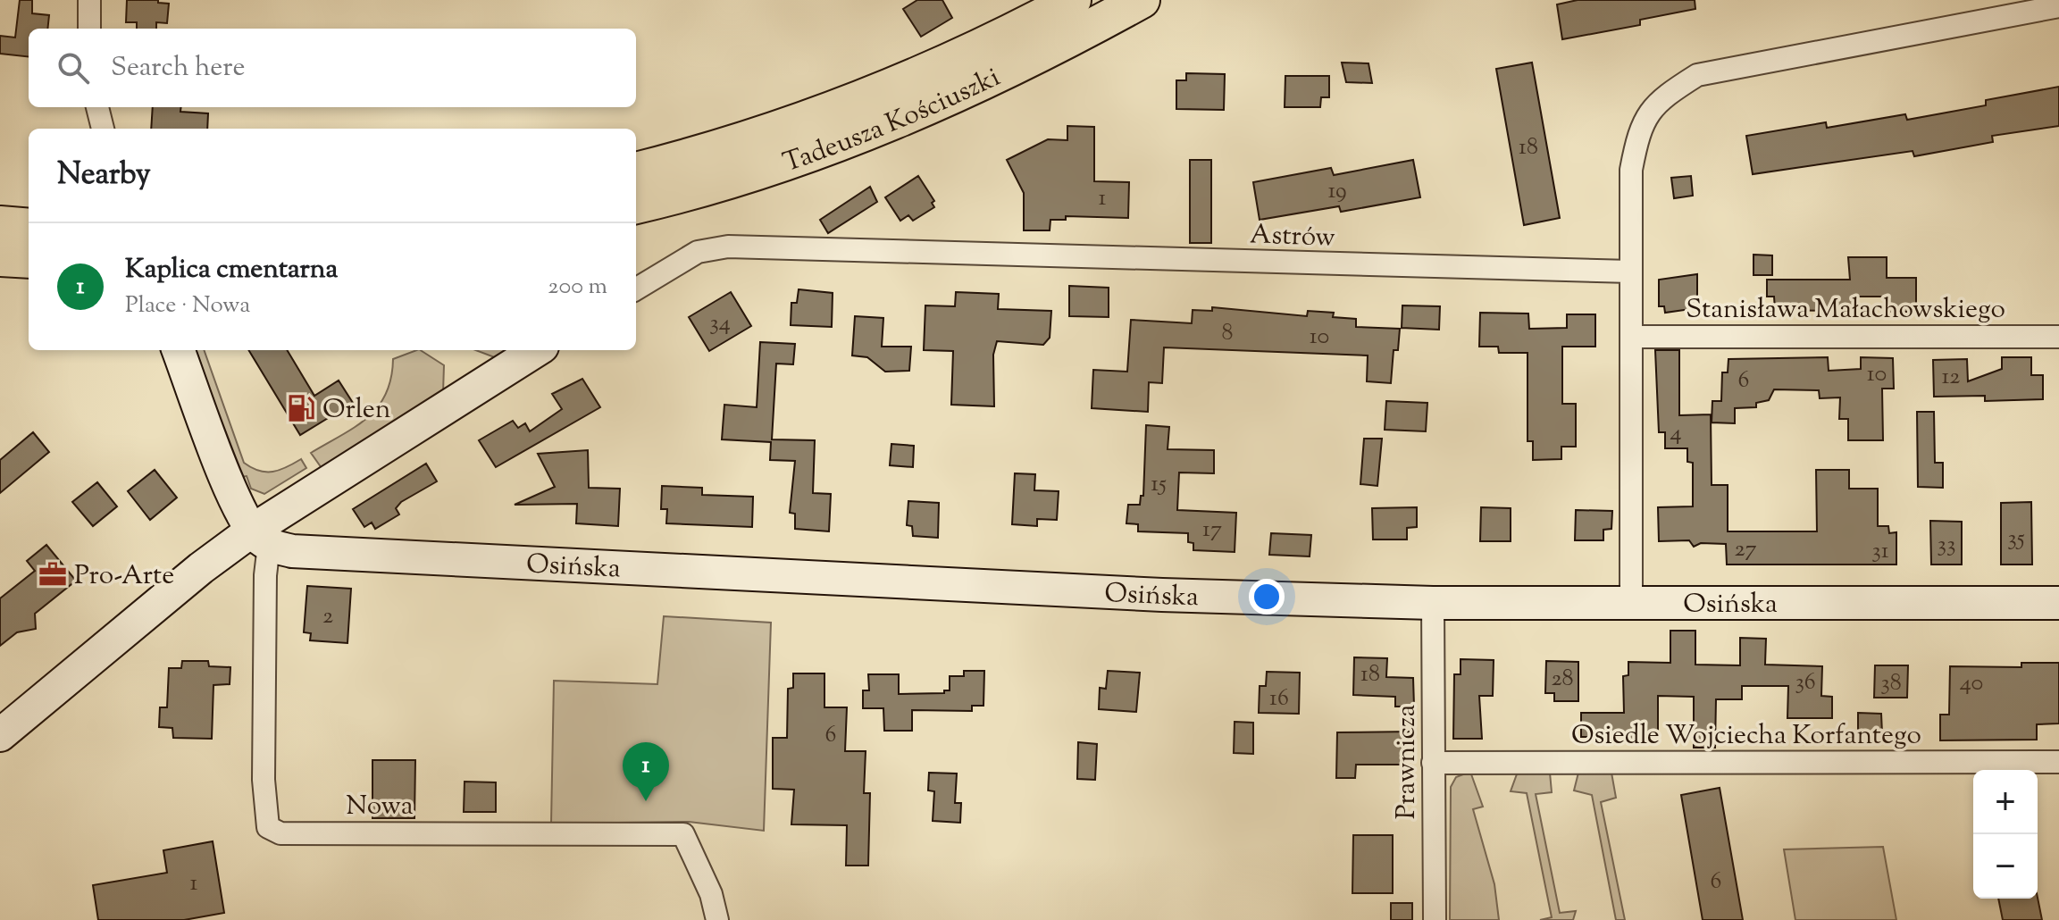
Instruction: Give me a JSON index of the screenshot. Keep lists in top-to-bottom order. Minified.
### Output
{"streets":{"main road":["Tadeusza Kościuszki"],"street":["Astrów","Stanisława Małachowskiego","Osińska","Osiedle Wojciecha Korfantego","Prawnicza","Nowa"]},"crossings":[["Osińska","Prawnicza"],["Osińska","Nowa"],["Osiedle Wojciecha Korfantego","Prawnicza"]],"places":{"fuel station":["Orlen"],"office":["Pro-Arte"]},"house_numbers":["18","19","1","34","8","10","10","12","6","4","15","17","35","33","27","31","2","18","28","36","38","40","16","6","6","1"],"page":{"search":"Search here","heading":"Nearby","list":[{"mark":"1","name":"Kaplica cmentarna","note":"Place · Nowa","value":"200 m"}],"pins":"1","map_buttons":["+","−"]}}
